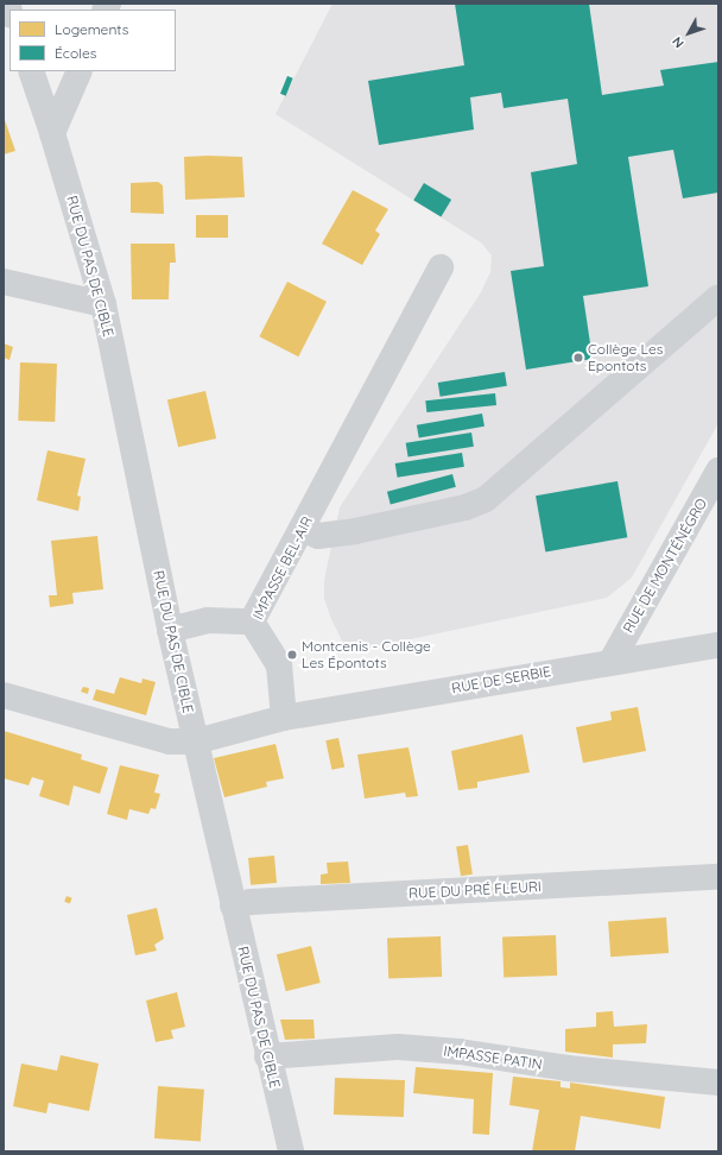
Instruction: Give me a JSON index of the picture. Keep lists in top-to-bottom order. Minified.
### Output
{"streets":{"street":["RUE DU PAS DE CIBLE","RUE DE MONTÉNÉGRO","IMPASSE BEL-AIR","RUE DE SERBIE","RUE DU PRÉ FLEURI","IMPASSE PATIN"]},"crossings":[["RUE DU PAS DE CIBLE","RUE DU PRÉ FLEURI"],["RUE DU PAS DE CIBLE","IMPASSE PATIN"],["RUE DE MONTÉNÉGRO","RUE DE SERBIE"],["IMPASSE BEL-AIR","RUE DE SERBIE"]],"places":["Collège Les Epontots","Montcenis - Collège Les Épontots"],"legend":["Logements","Écoles"],"north":"bottom left"}
